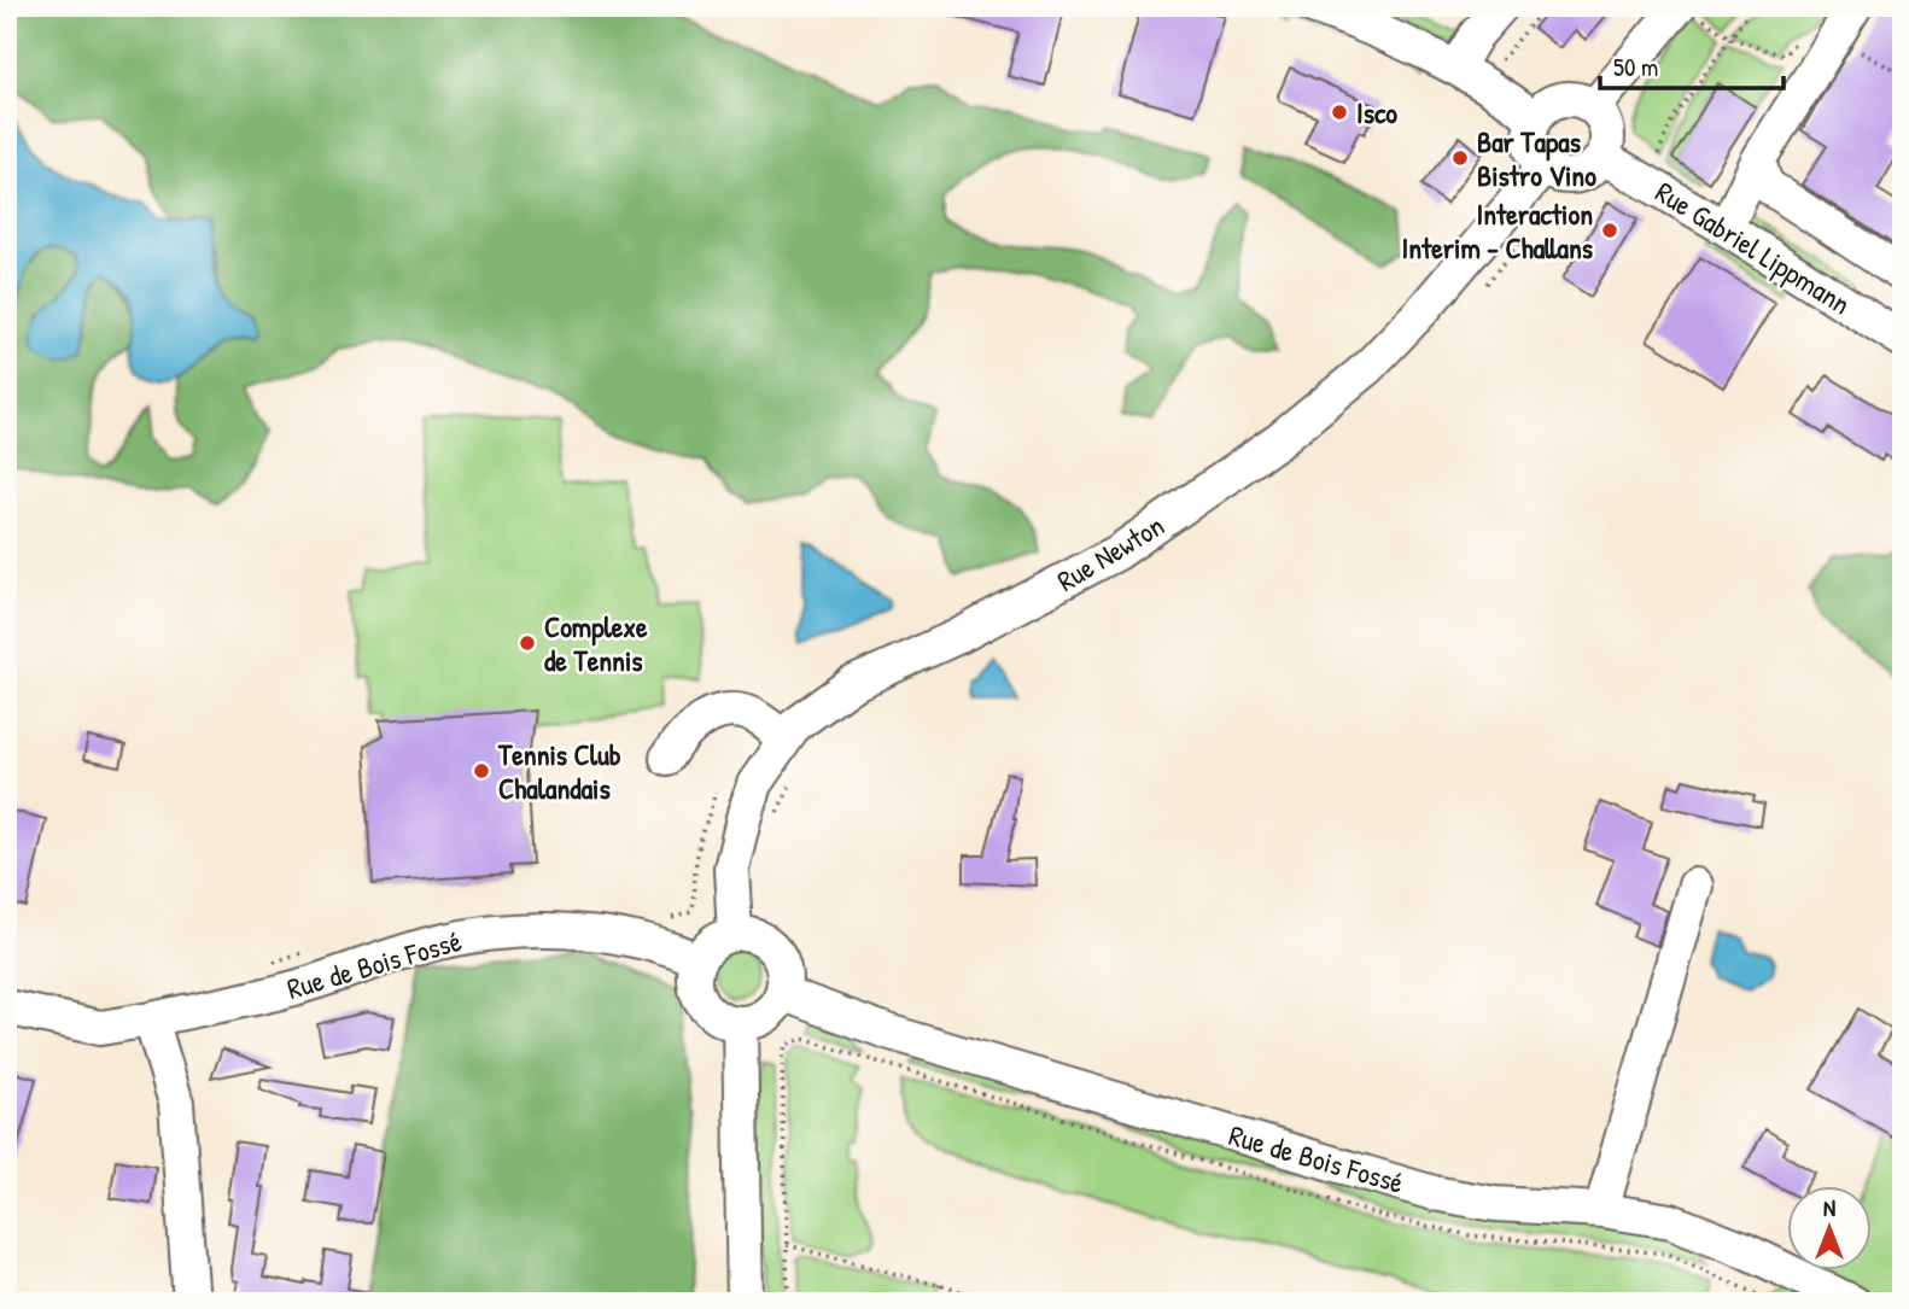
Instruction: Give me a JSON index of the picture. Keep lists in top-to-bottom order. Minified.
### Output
{"streets":{"street":["Rue Gabriel Lippmann","Rue Newton","Rue de Bois Fossé"]},"crossings":[["Rue Gabriel Lippmann","Rue Newton"],["Rue Newton","Rue de Bois Fossé"]],"places":["Isco","Bar Tapas Bistro Vino","Interaction Interim - Challans","Complexe de Tennis","Tennis Club Chalandais"],"scale_bar":"50 m","north":"top"}
